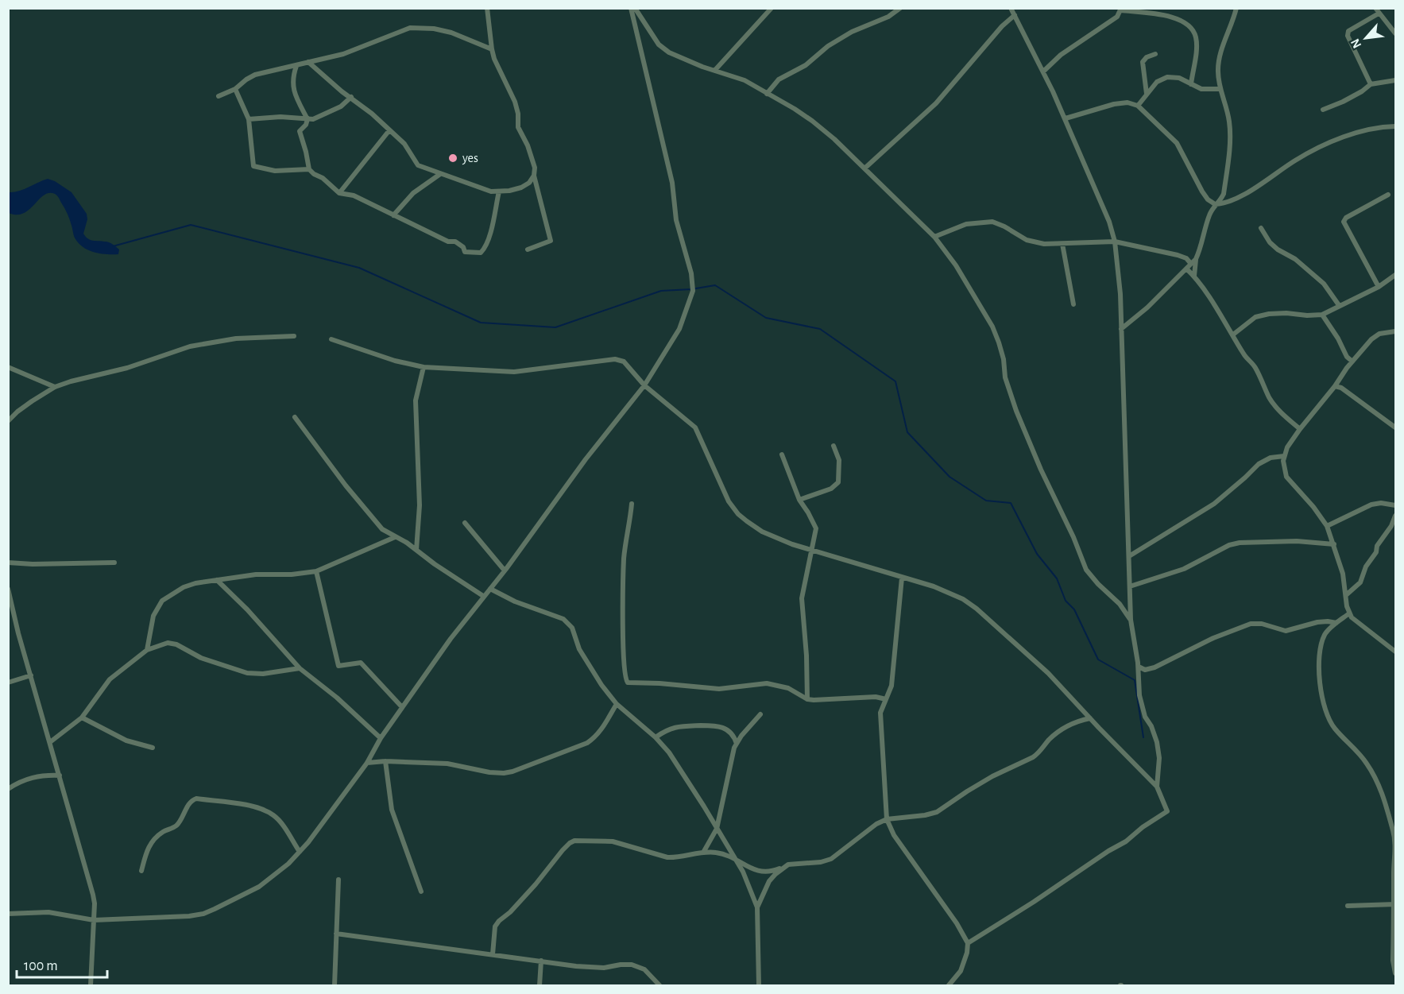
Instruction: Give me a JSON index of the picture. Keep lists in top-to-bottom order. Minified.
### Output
{"places":["yes"],"scale_bar":"100 m","north":"bottom left"}
